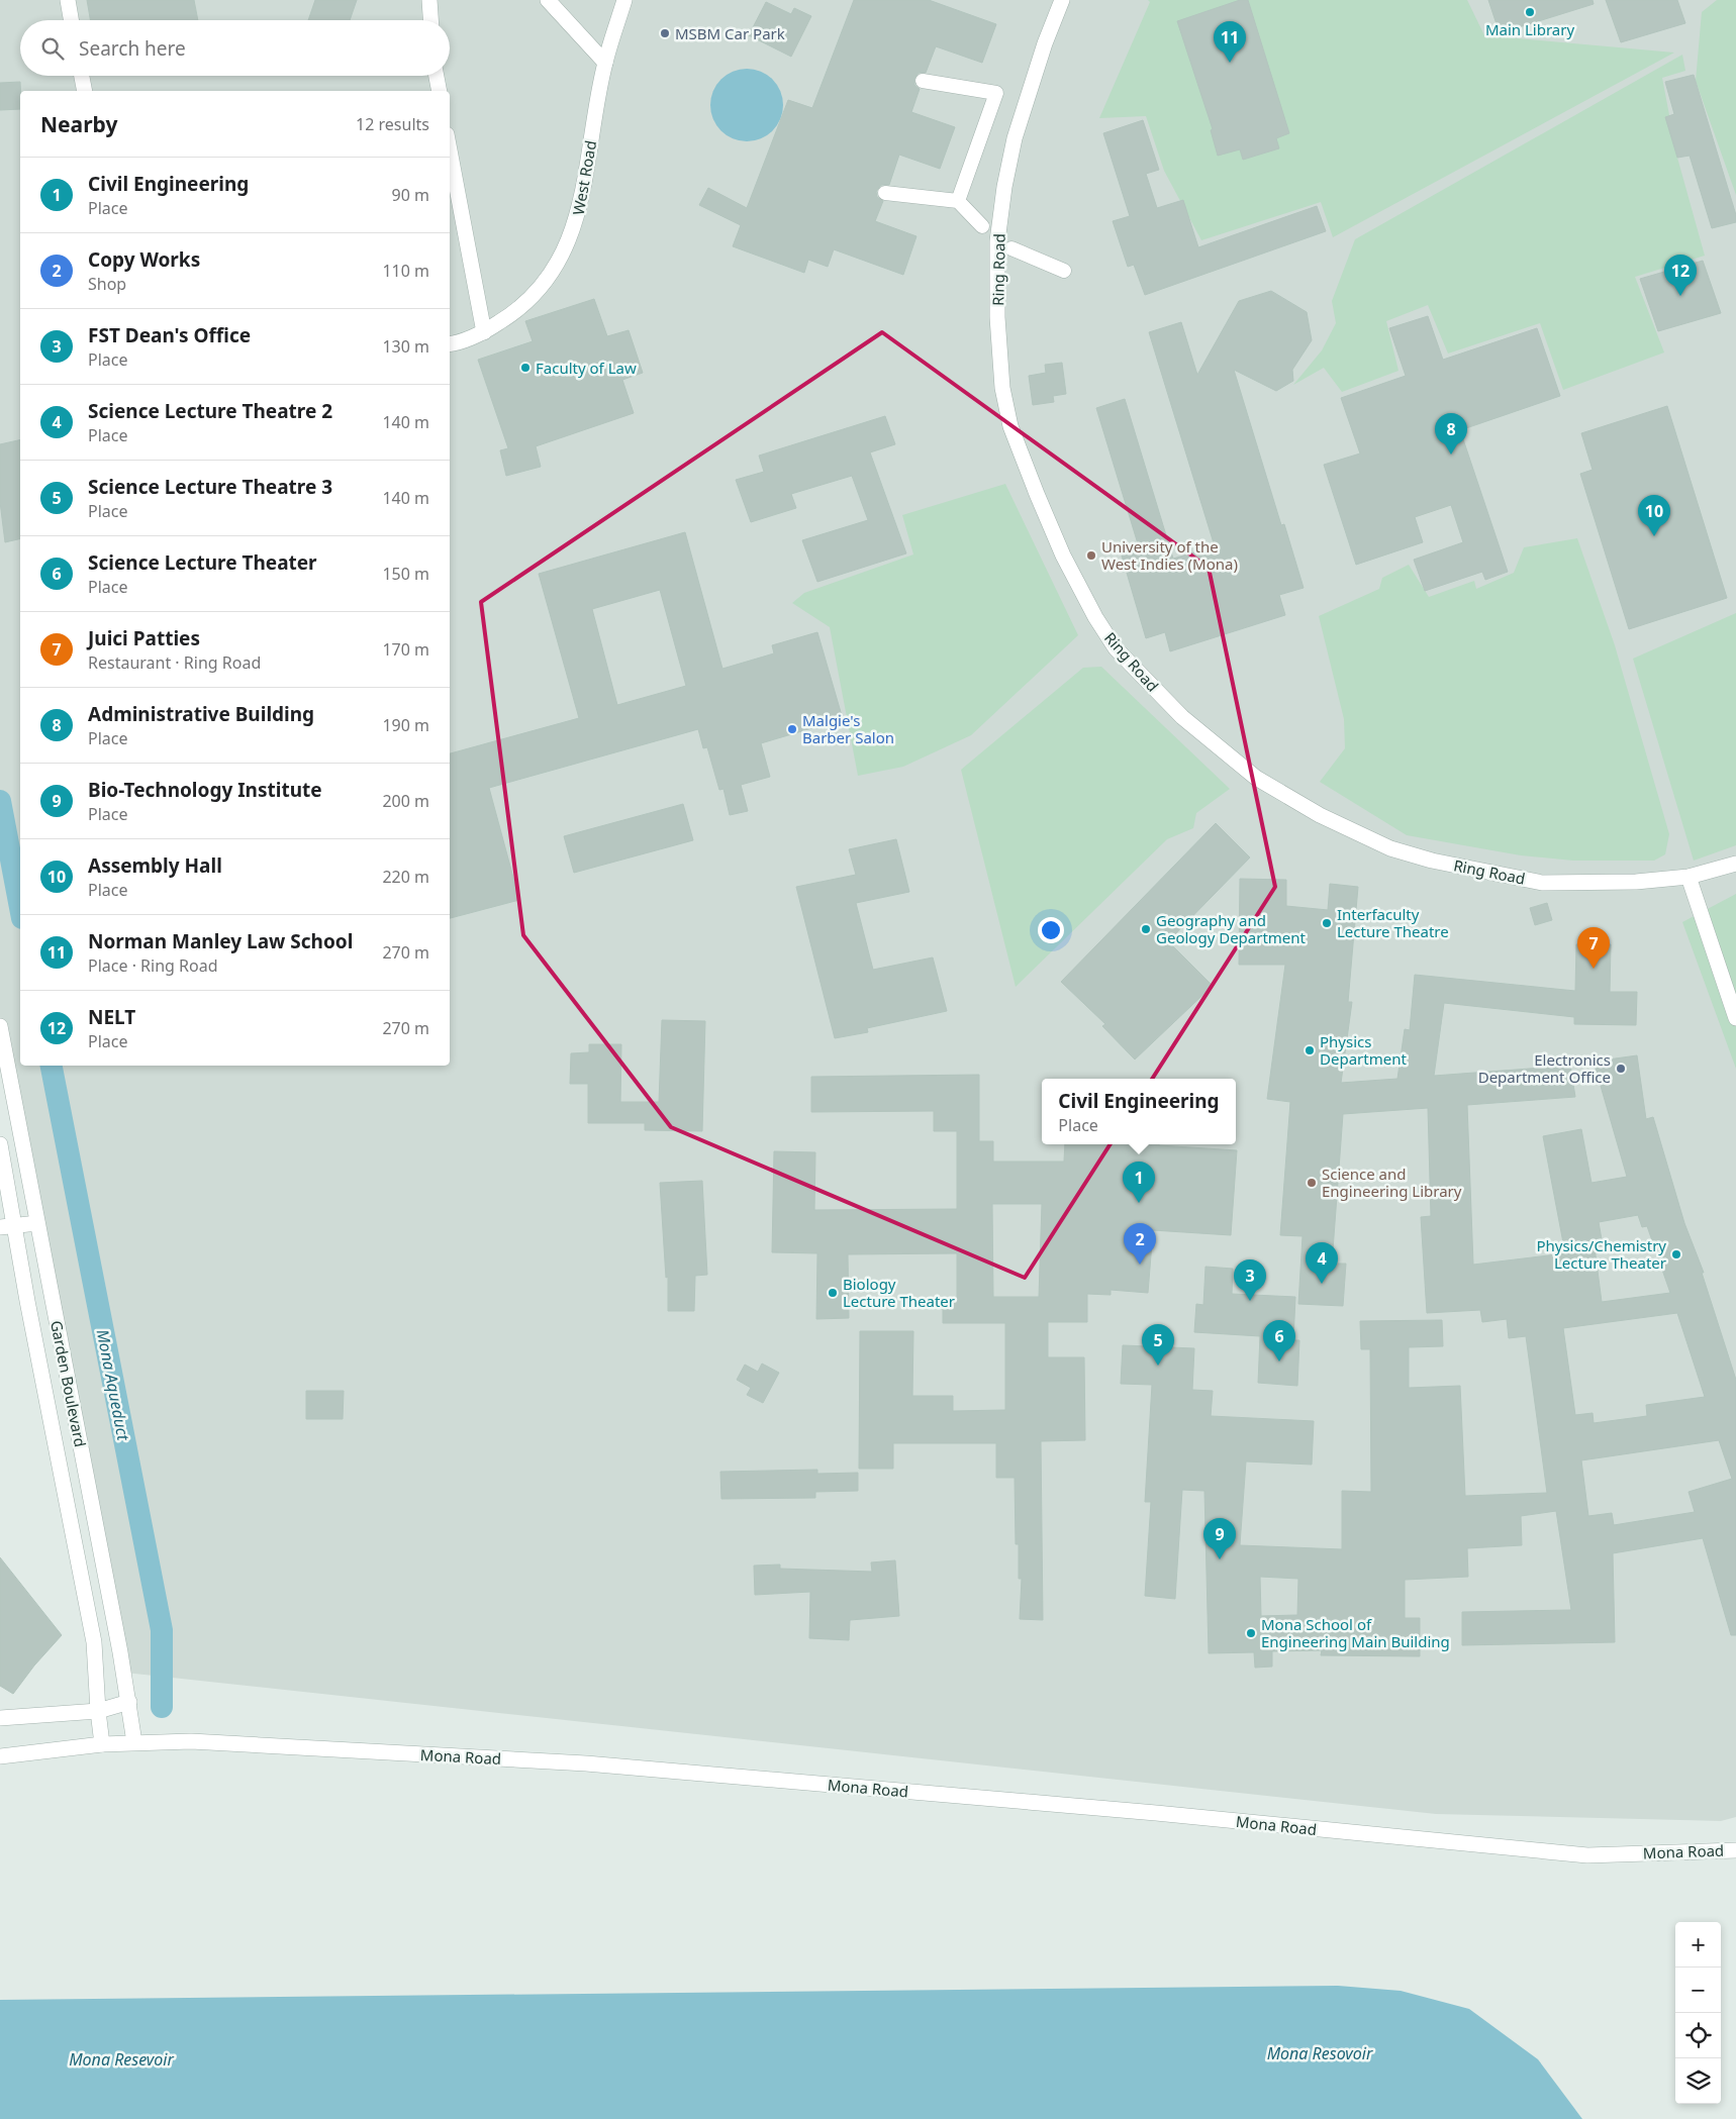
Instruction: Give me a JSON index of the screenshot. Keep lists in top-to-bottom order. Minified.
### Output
{"streets":{"street":["West Road","Ring Road","Garden Boulevard","Mona Road"]},"crossings":[["Garden Boulevard","Mona Road"]],"water":["Mona Aqueduct","Mona Resovoir","Mona Resevoir"],"places":["Main Library","MSBM Car Park","Faculty of Law","University of the West Indies (Mona)","Malgie's Barber Salon","Interfaculty Lecture Theatre","Geography and Geology Department","Physics Department","Electronics Department Office","Science and Engineering Library","Physics/Chemistry Lecture Theater","Biology Lecture Theater","Mona School of Engineering Main Building"],"page":{"search":"Search here","pins":["11","12","8","10","7","1","2","4","3","6","5","9"],"heading":["Nearby","12 results"],"list":[{"mark":"1","name":"Civil Engineering","note":"Place","value":"90 m"},{"mark":"2","name":"Copy Works","note":"Shop","value":"110 m"},{"mark":"3","name":"FST Dean's Office","note":"Place","value":"130 m"},{"mark":"4","name":"Science Lecture Theatre 2","note":"Place","value":"140 m"},{"mark":"5","name":"Science Lecture Theatre 3","note":"Place","value":"140 m"},{"mark":"6","name":"Science Lecture Theater","note":"Place","value":"150 m"},{"mark":"7","name":"Juici Patties","note":"Restaurant · Ring Road","value":"170 m"},{"mark":"8","name":"Administrative Building","note":"Place","value":"190 m"},{"mark":"9","name":"Bio-Technology Institute","note":"Place","value":"200 m"},{"mark":"10","name":"Assembly Hall","note":"Place","value":"220 m"},{"mark":"11","name":"Norman Manley Law School","note":"Place · Ring Road","value":"270 m"},{"mark":"12","name":"NELT","note":"Place","value":"270 m"}],"popup":["Civil Engineering","Place"],"map_buttons":["+","−"]}}
